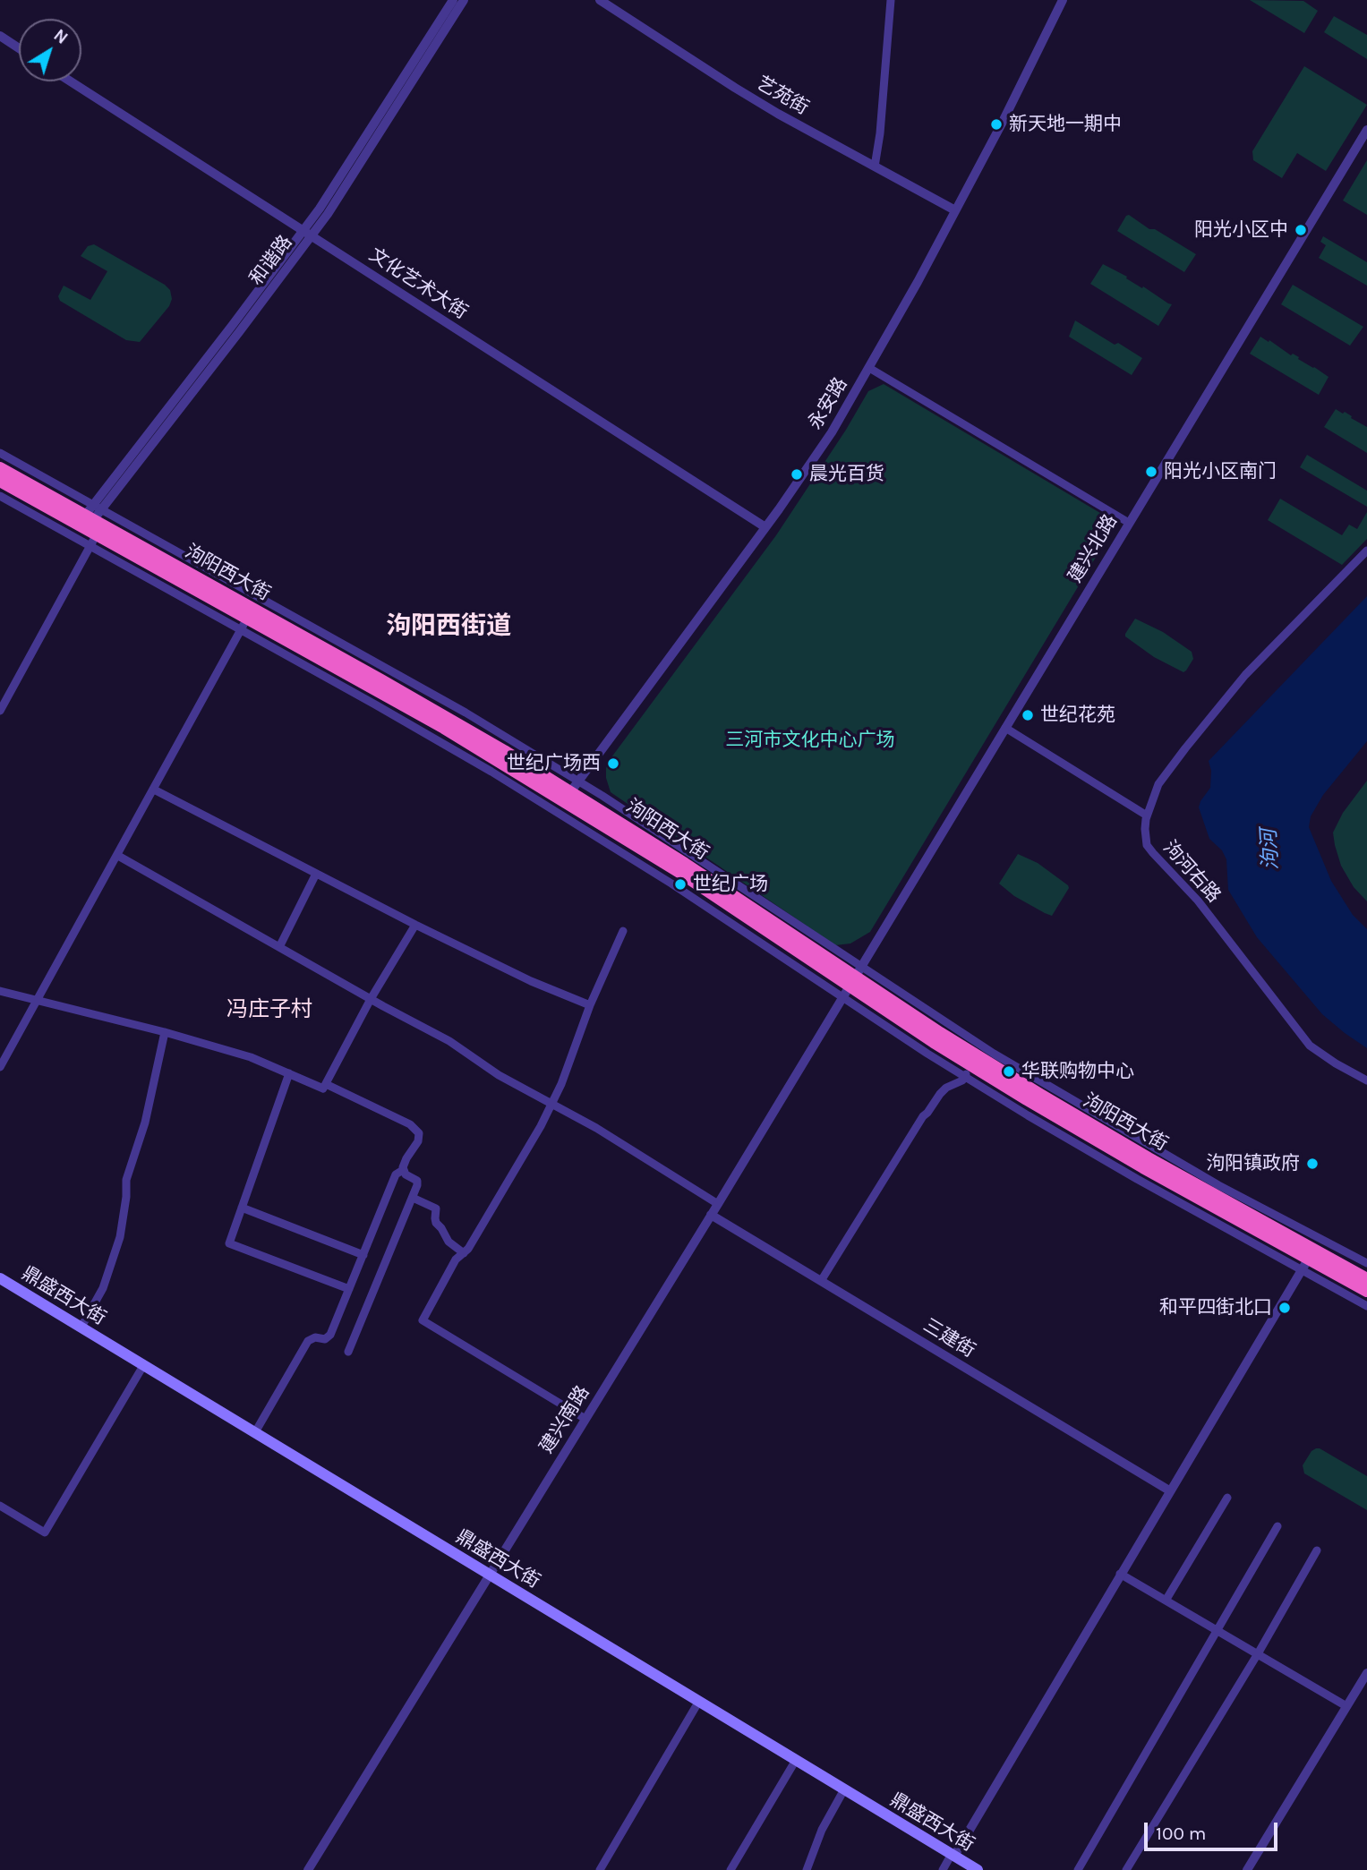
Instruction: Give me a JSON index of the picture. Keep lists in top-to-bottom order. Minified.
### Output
{"streets":{"highway":["泃阳西大街"],"main road":["鼎盛西大街"],"street":["艺苑街","和谐路","文化艺术大街","永安路","建兴北路","泃河右路","三建街","建兴南路"]},"crossings":[["艺苑街","永安路"],["和谐路","文化艺术大街"],["和谐路","泃阳西大街"],["文化艺术大街","永安路"],["永安路","泃阳西大街"],["建兴北路","泃阳西大街"],["建兴北路","建兴南路"],["泃阳西大街","建兴南路"],["鼎盛西大街","建兴南路"],["三建街","建兴南路"]],"districts":["泃阳西街道","冯庄子村"],"water":["泃河"],"parks":["三河市文化中心广场"],"places":["新天地一期中","阳光小区中","阳光小区南门","晨光百货","世纪花苑","世纪广场西","世纪广场","华联购物中心","泃阳镇政府","和平四街北口"],"scale_bar":"100 m","north":"top right"}
